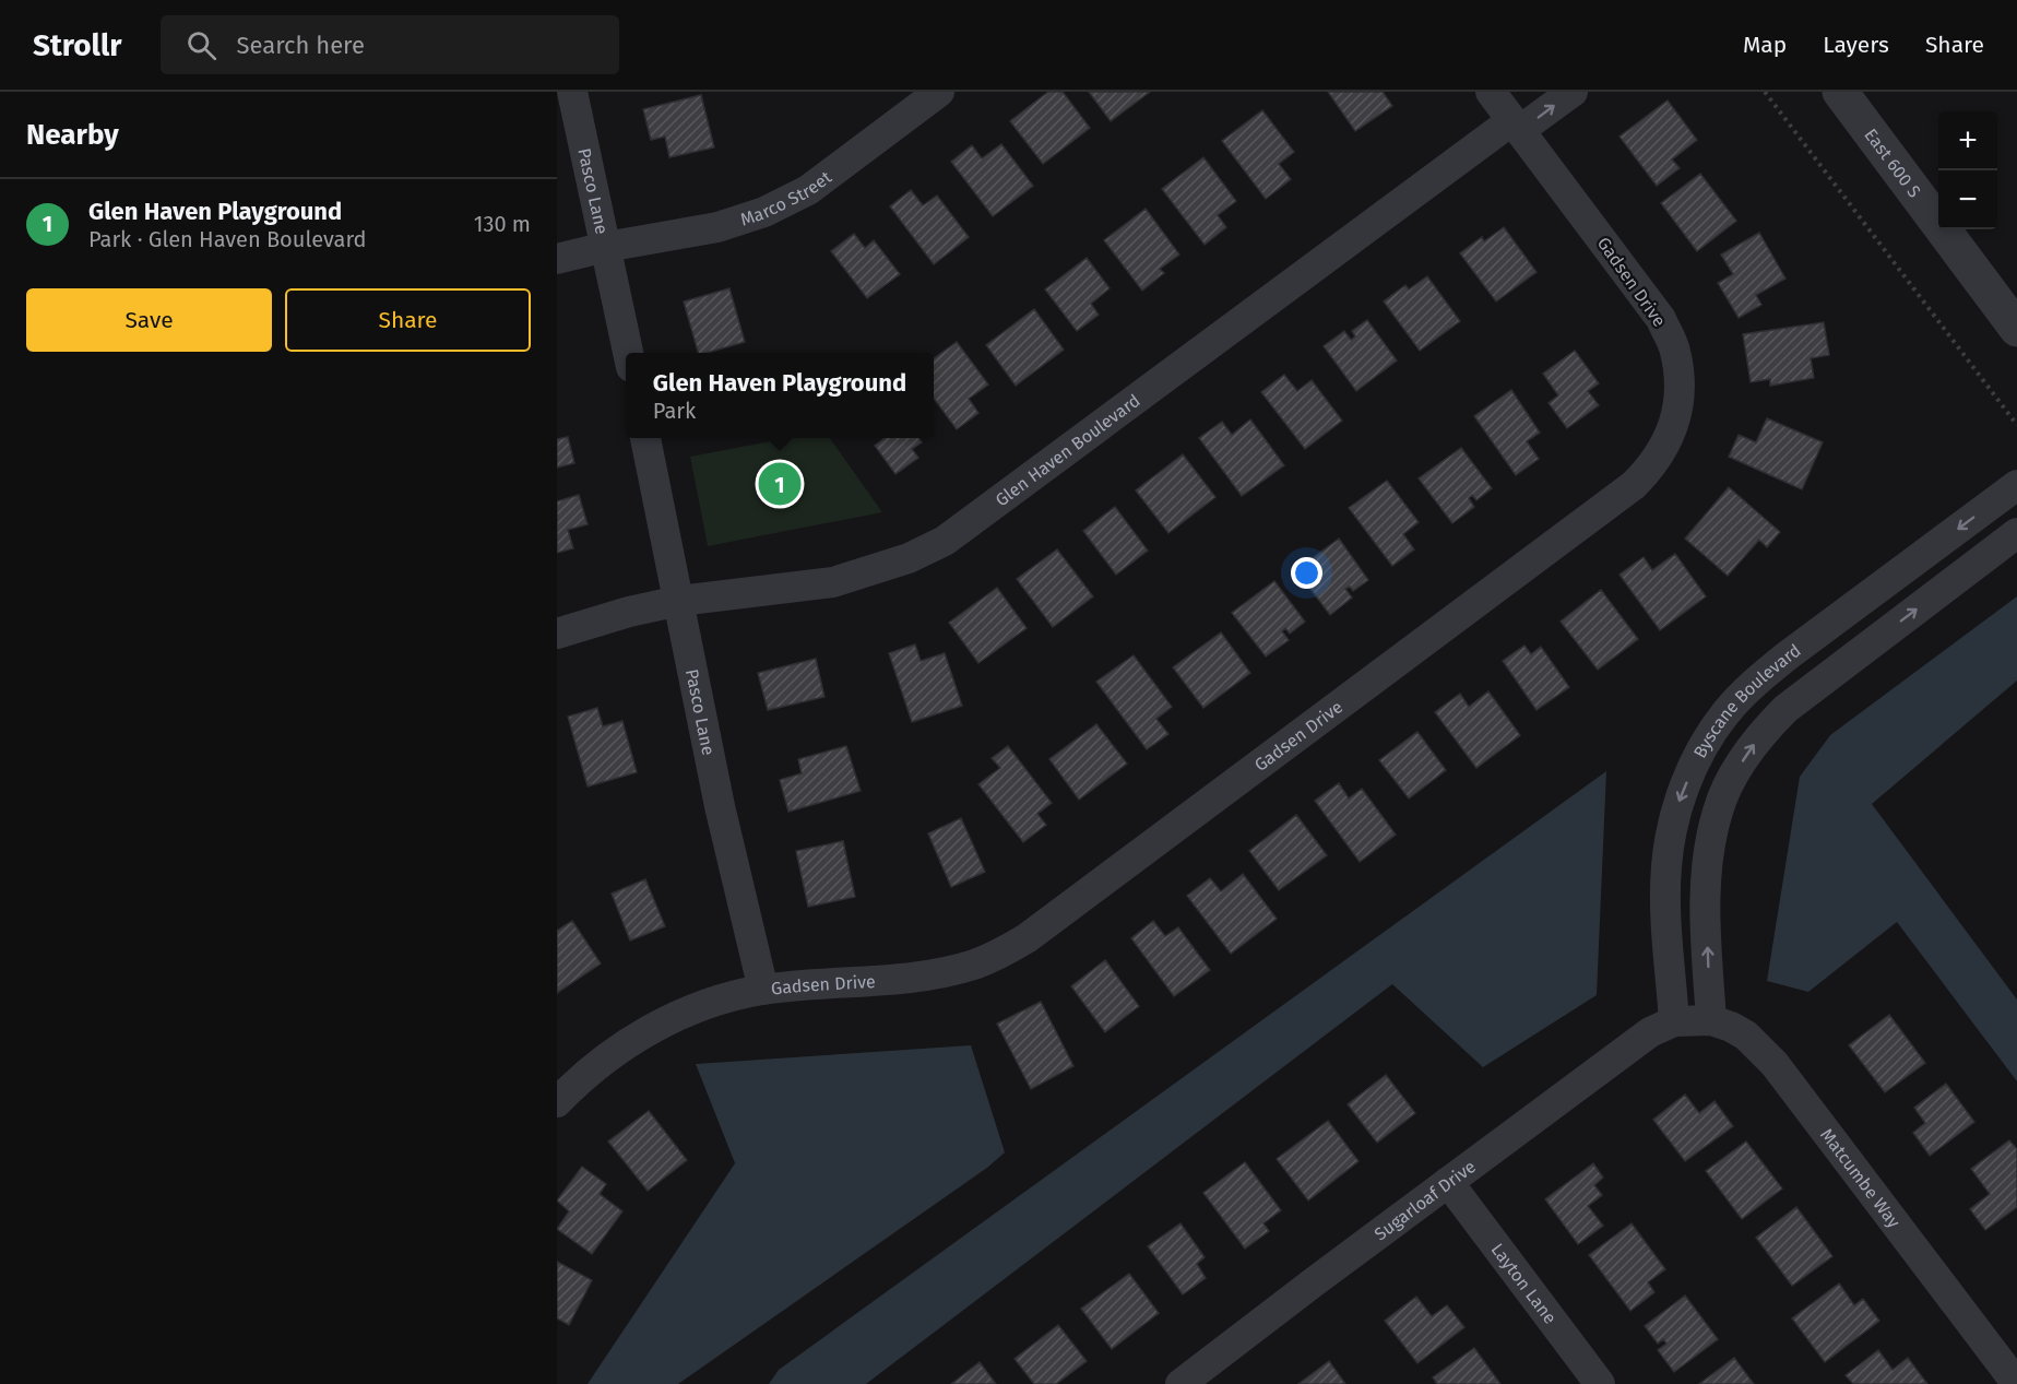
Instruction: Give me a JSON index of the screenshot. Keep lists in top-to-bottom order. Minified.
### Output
{"streets":{"street":["East 600 S","Pasco Lane","Marco Street","Gadsen Drive","Glen Haven Boulevard","Byscane Boulevard","Matcumbe Way","Sugarloaf Drive","Layton Lane"]},"crossings":[["Pasco Lane","Marco Street"],["Pasco Lane","Gadsen Drive"],["Pasco Lane","Glen Haven Boulevard"],["Gadsen Drive","Glen Haven Boulevard"],["Byscane Boulevard","Matcumbe Way"],["Byscane Boulevard","Sugarloaf Drive"],["Matcumbe Way","Sugarloaf Drive"],["Sugarloaf Drive","Layton Lane"]],"page":{"header":"Strollr","search":"Search here","nav":["Map","Layers","Share"],"heading":"Nearby","map_buttons":["+","−"],"list":[{"mark":"1","name":"Glen Haven Playground","note":"Park · Glen Haven Boulevard","value":"130 m"}],"buttons":["Save","Share"],"popup":["Glen Haven Playground","Park"],"pins":"1"}}
